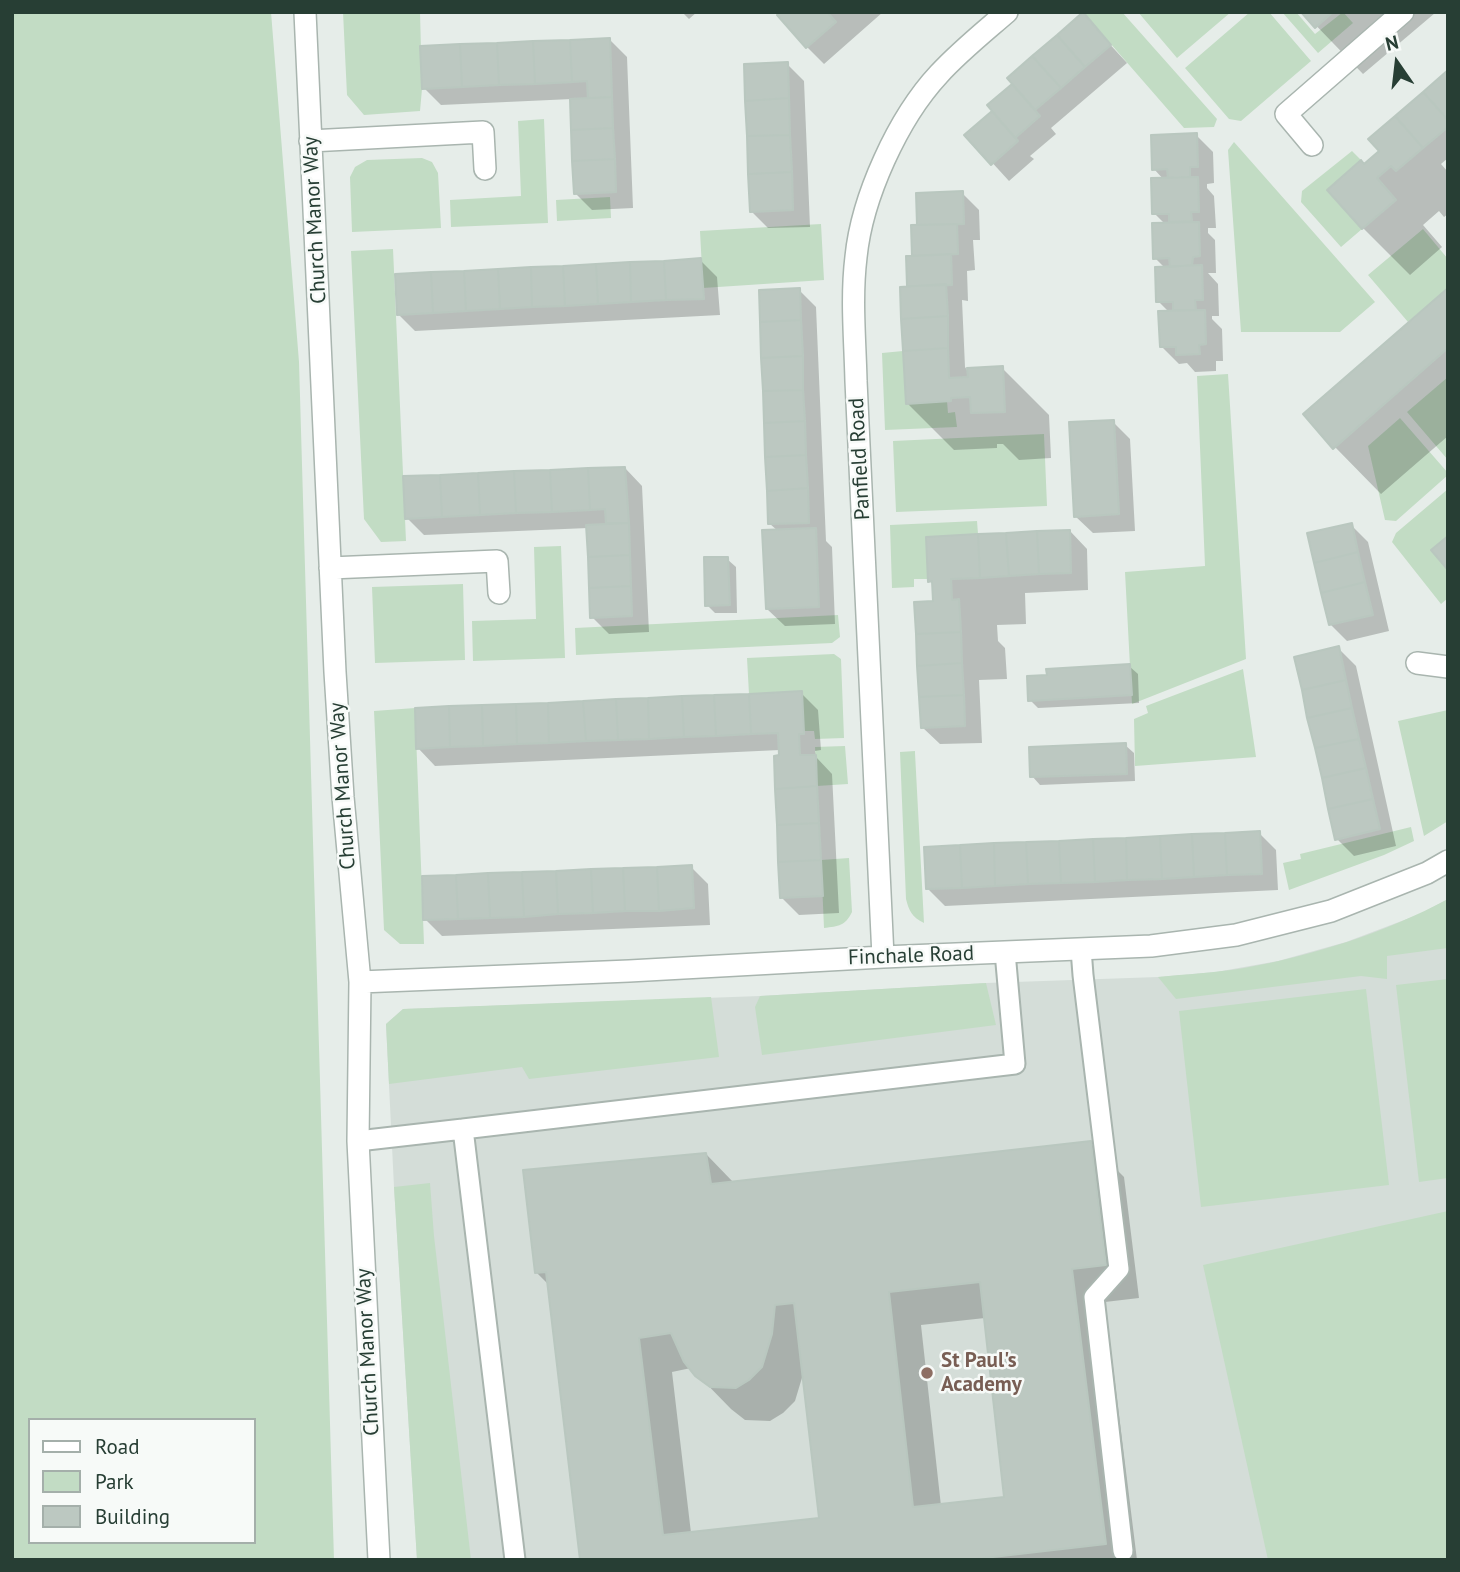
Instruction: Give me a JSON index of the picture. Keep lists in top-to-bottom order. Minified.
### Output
{"streets":{"street":["Church Manor Way","Panfield Road","Finchale Road"]},"crossings":[["Church Manor Way","Finchale Road"],["Panfield Road","Finchale Road"]],"places":["St Paul's Academy"],"legend":["Road","Park","Building"],"north":"top"}
